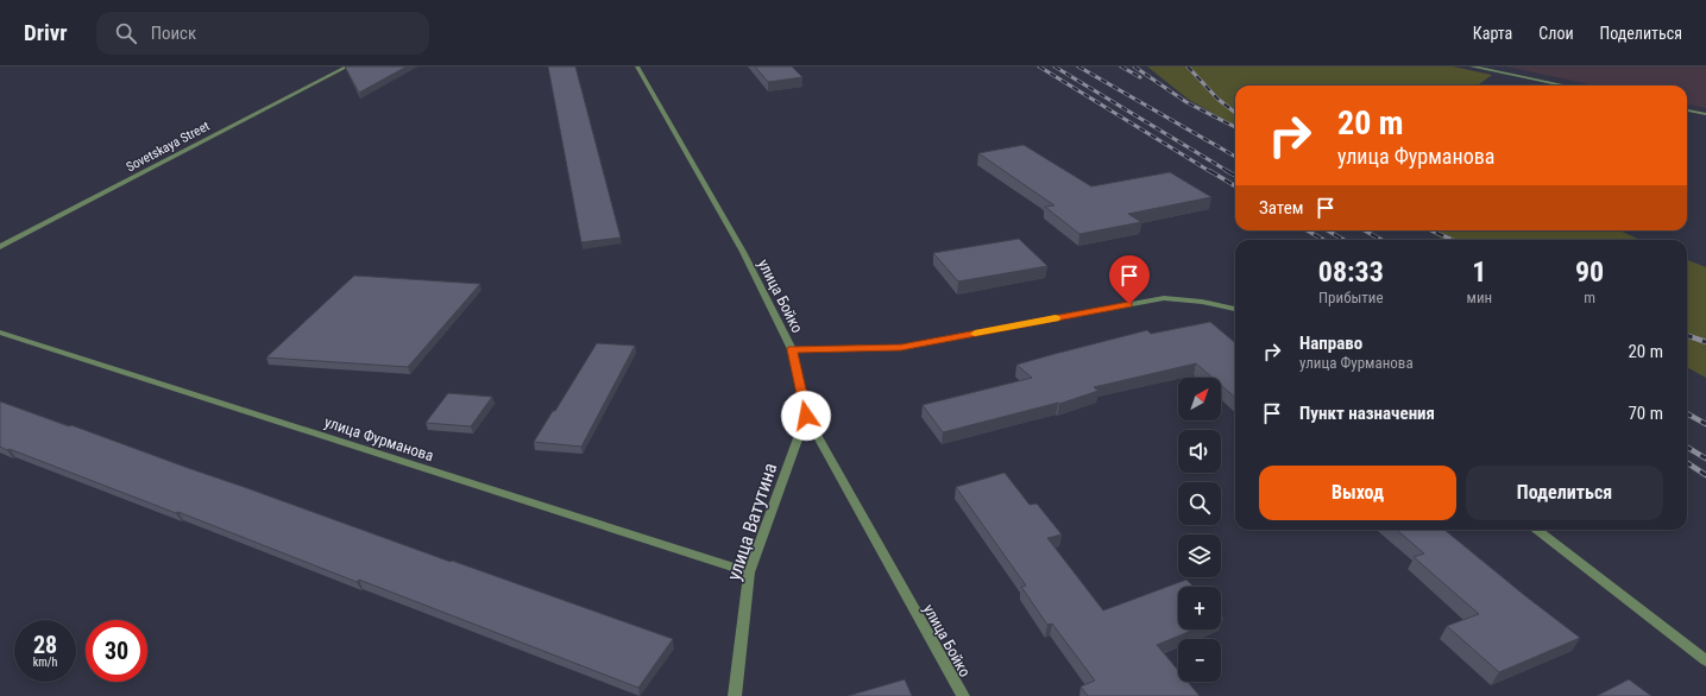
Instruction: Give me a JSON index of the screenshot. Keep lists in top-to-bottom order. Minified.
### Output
{"streets":{"street":["Sovetskaya Street","улица Бойко","улица Фурманова","улица Ватутина"]},"crossings":[["улица Бойко","улица Ватутина"],["улица Фурманова","улица Ватутина"]],"north":"top right","page":{"header":"Drivr","search":"Поиск","nav":["Карта","Слои","Поделиться"],"turn":["20 m","улица Фурманова"],"then":"Затем","eta":["08:33","Прибытие","1","мин","90","m"],"list":[{"name":"Направо","note":"улица Фурманова","value":"20 m"},{"name":"Пункт назначения","value":"70 m"}],"map_buttons":["+","−"],"buttons":["Выход","Поделиться"],"speed":"28 km/h","limit":"30"}}
